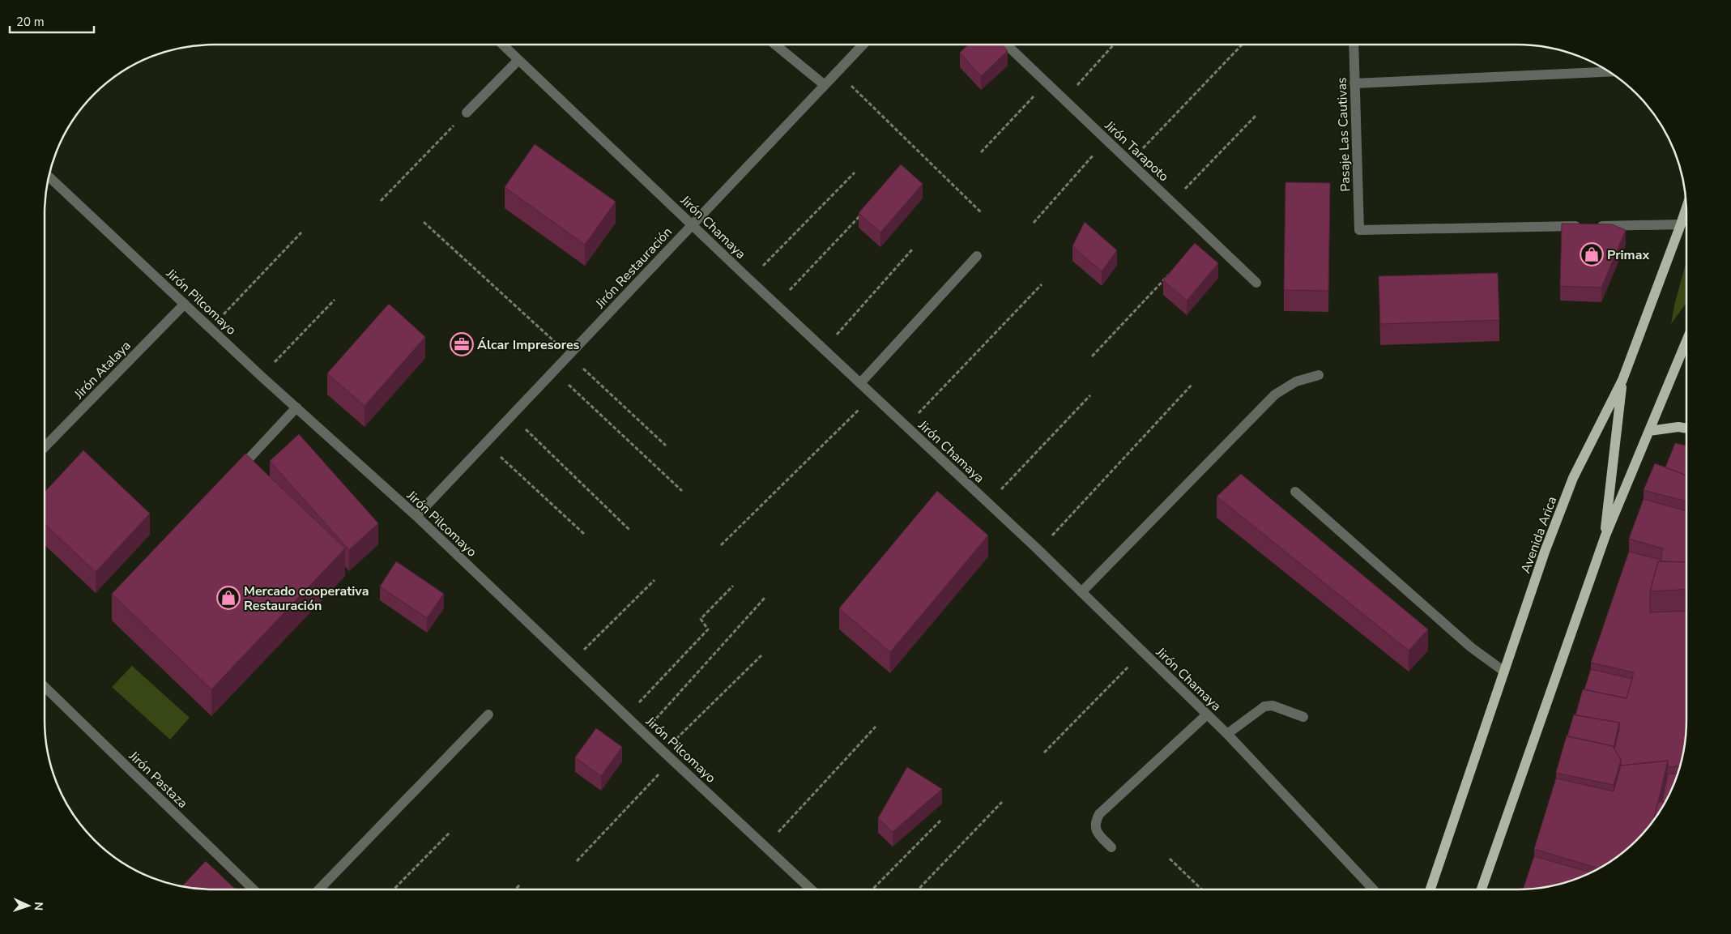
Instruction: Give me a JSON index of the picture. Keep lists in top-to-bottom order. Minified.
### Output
{"streets":{"main road":["Avenida Arica"],"street":["Pasaje Las Cautivas","Jirón Tarapoto","Jirón Chamaya","Jirón Restauración","Jirón Pilcomayo","Jirón Atalaya","Jirón Pastaza"]},"crossings":[["Pasaje Las Cautivas","Avenida Arica"],["Jirón Chamaya","Jirón Restauración"],["Jirón Restauración","Jirón Pilcomayo"],["Jirón Pilcomayo","Jirón Atalaya"]],"places":{"shop":["Primax","Mercado cooperativa Restauración"],"office":["Álcar Impresores"]},"scale_bar":"20 m","north":"right"}
